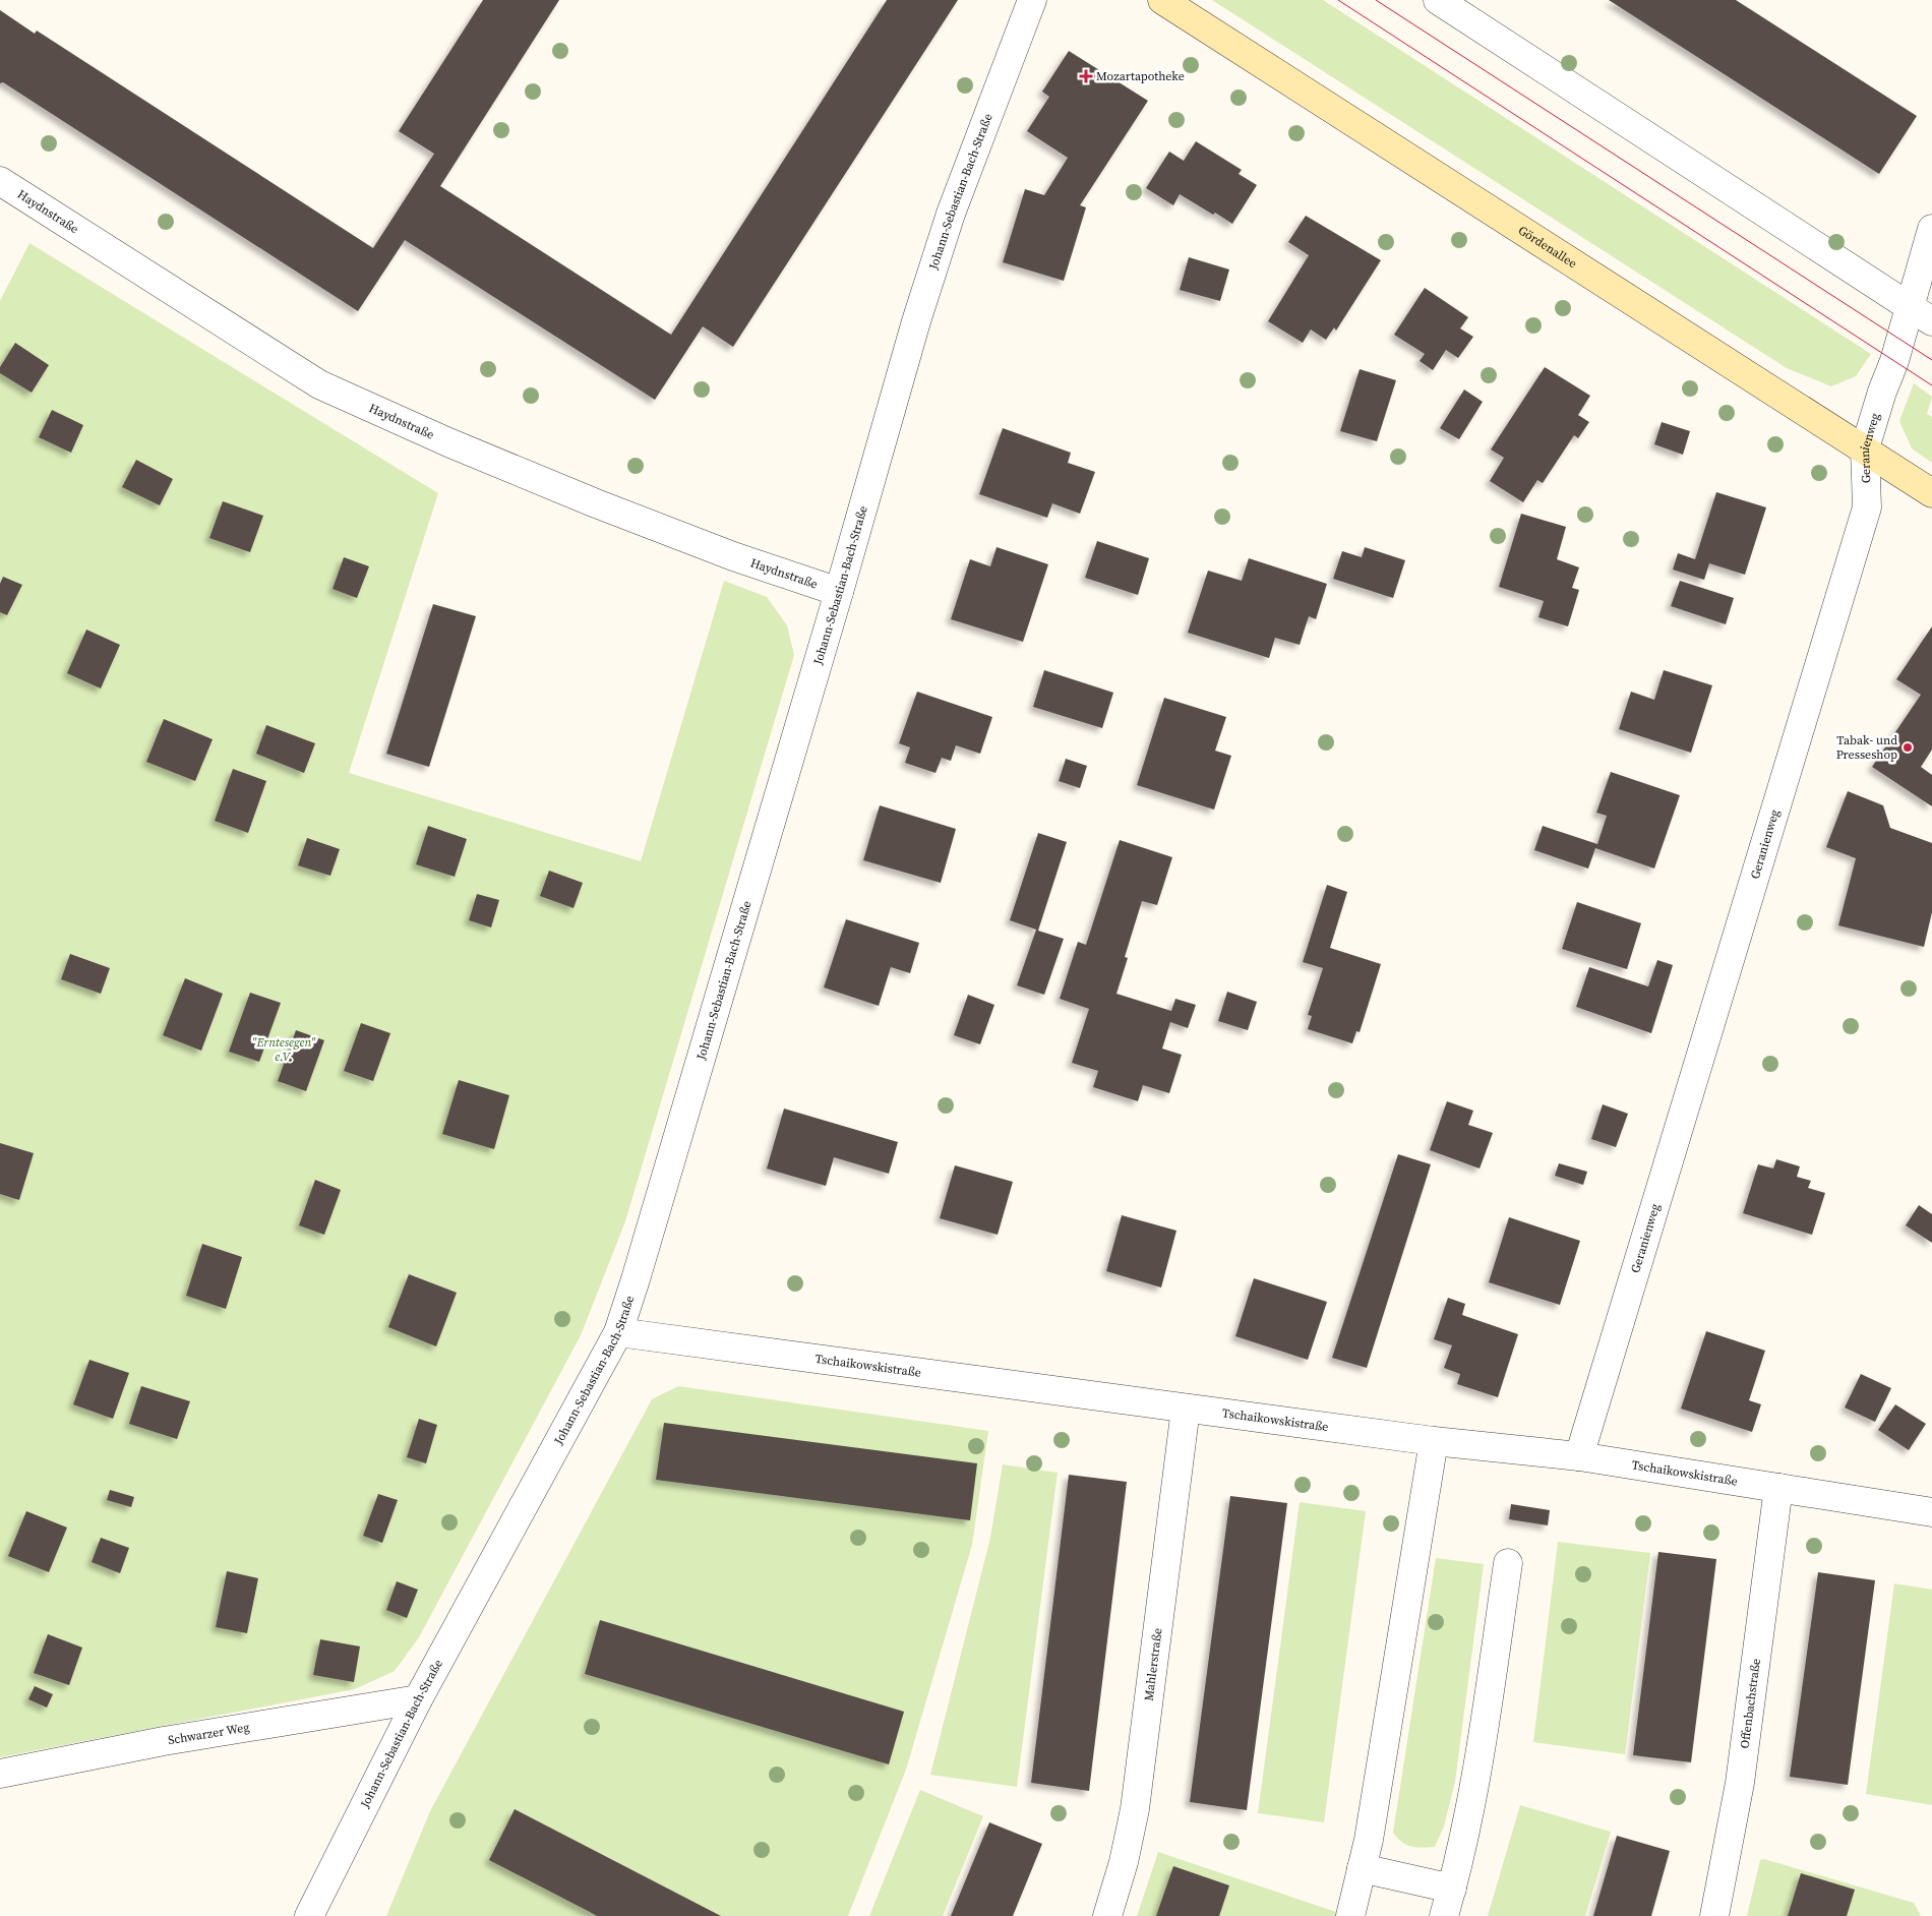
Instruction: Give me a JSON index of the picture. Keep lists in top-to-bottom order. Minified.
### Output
{"streets":{"street":["Johann-Sebastian-Bach-Straße","Haydnstraße","Gördenallee","Geranienweg","Tschaikowskistraße","Mahlerstraße","Offenbachstraße","Schwarzer Weg"]},"crossings":[["Johann-Sebastian-Bach-Straße","Haydnstraße"],["Johann-Sebastian-Bach-Straße","Tschaikowskistraße"],["Johann-Sebastian-Bach-Straße","Schwarzer Weg"],["Gördenallee","Geranienweg"],["Geranienweg","Tschaikowskistraße"],["Tschaikowskistraße","Mahlerstraße"],["Tschaikowskistraße","Offenbachstraße"]],"parks":["\"Erntesegen\" e.V."],"places":{"health":["Mozartapotheke"],"other":["Tabak- und Presseshop"]}}
